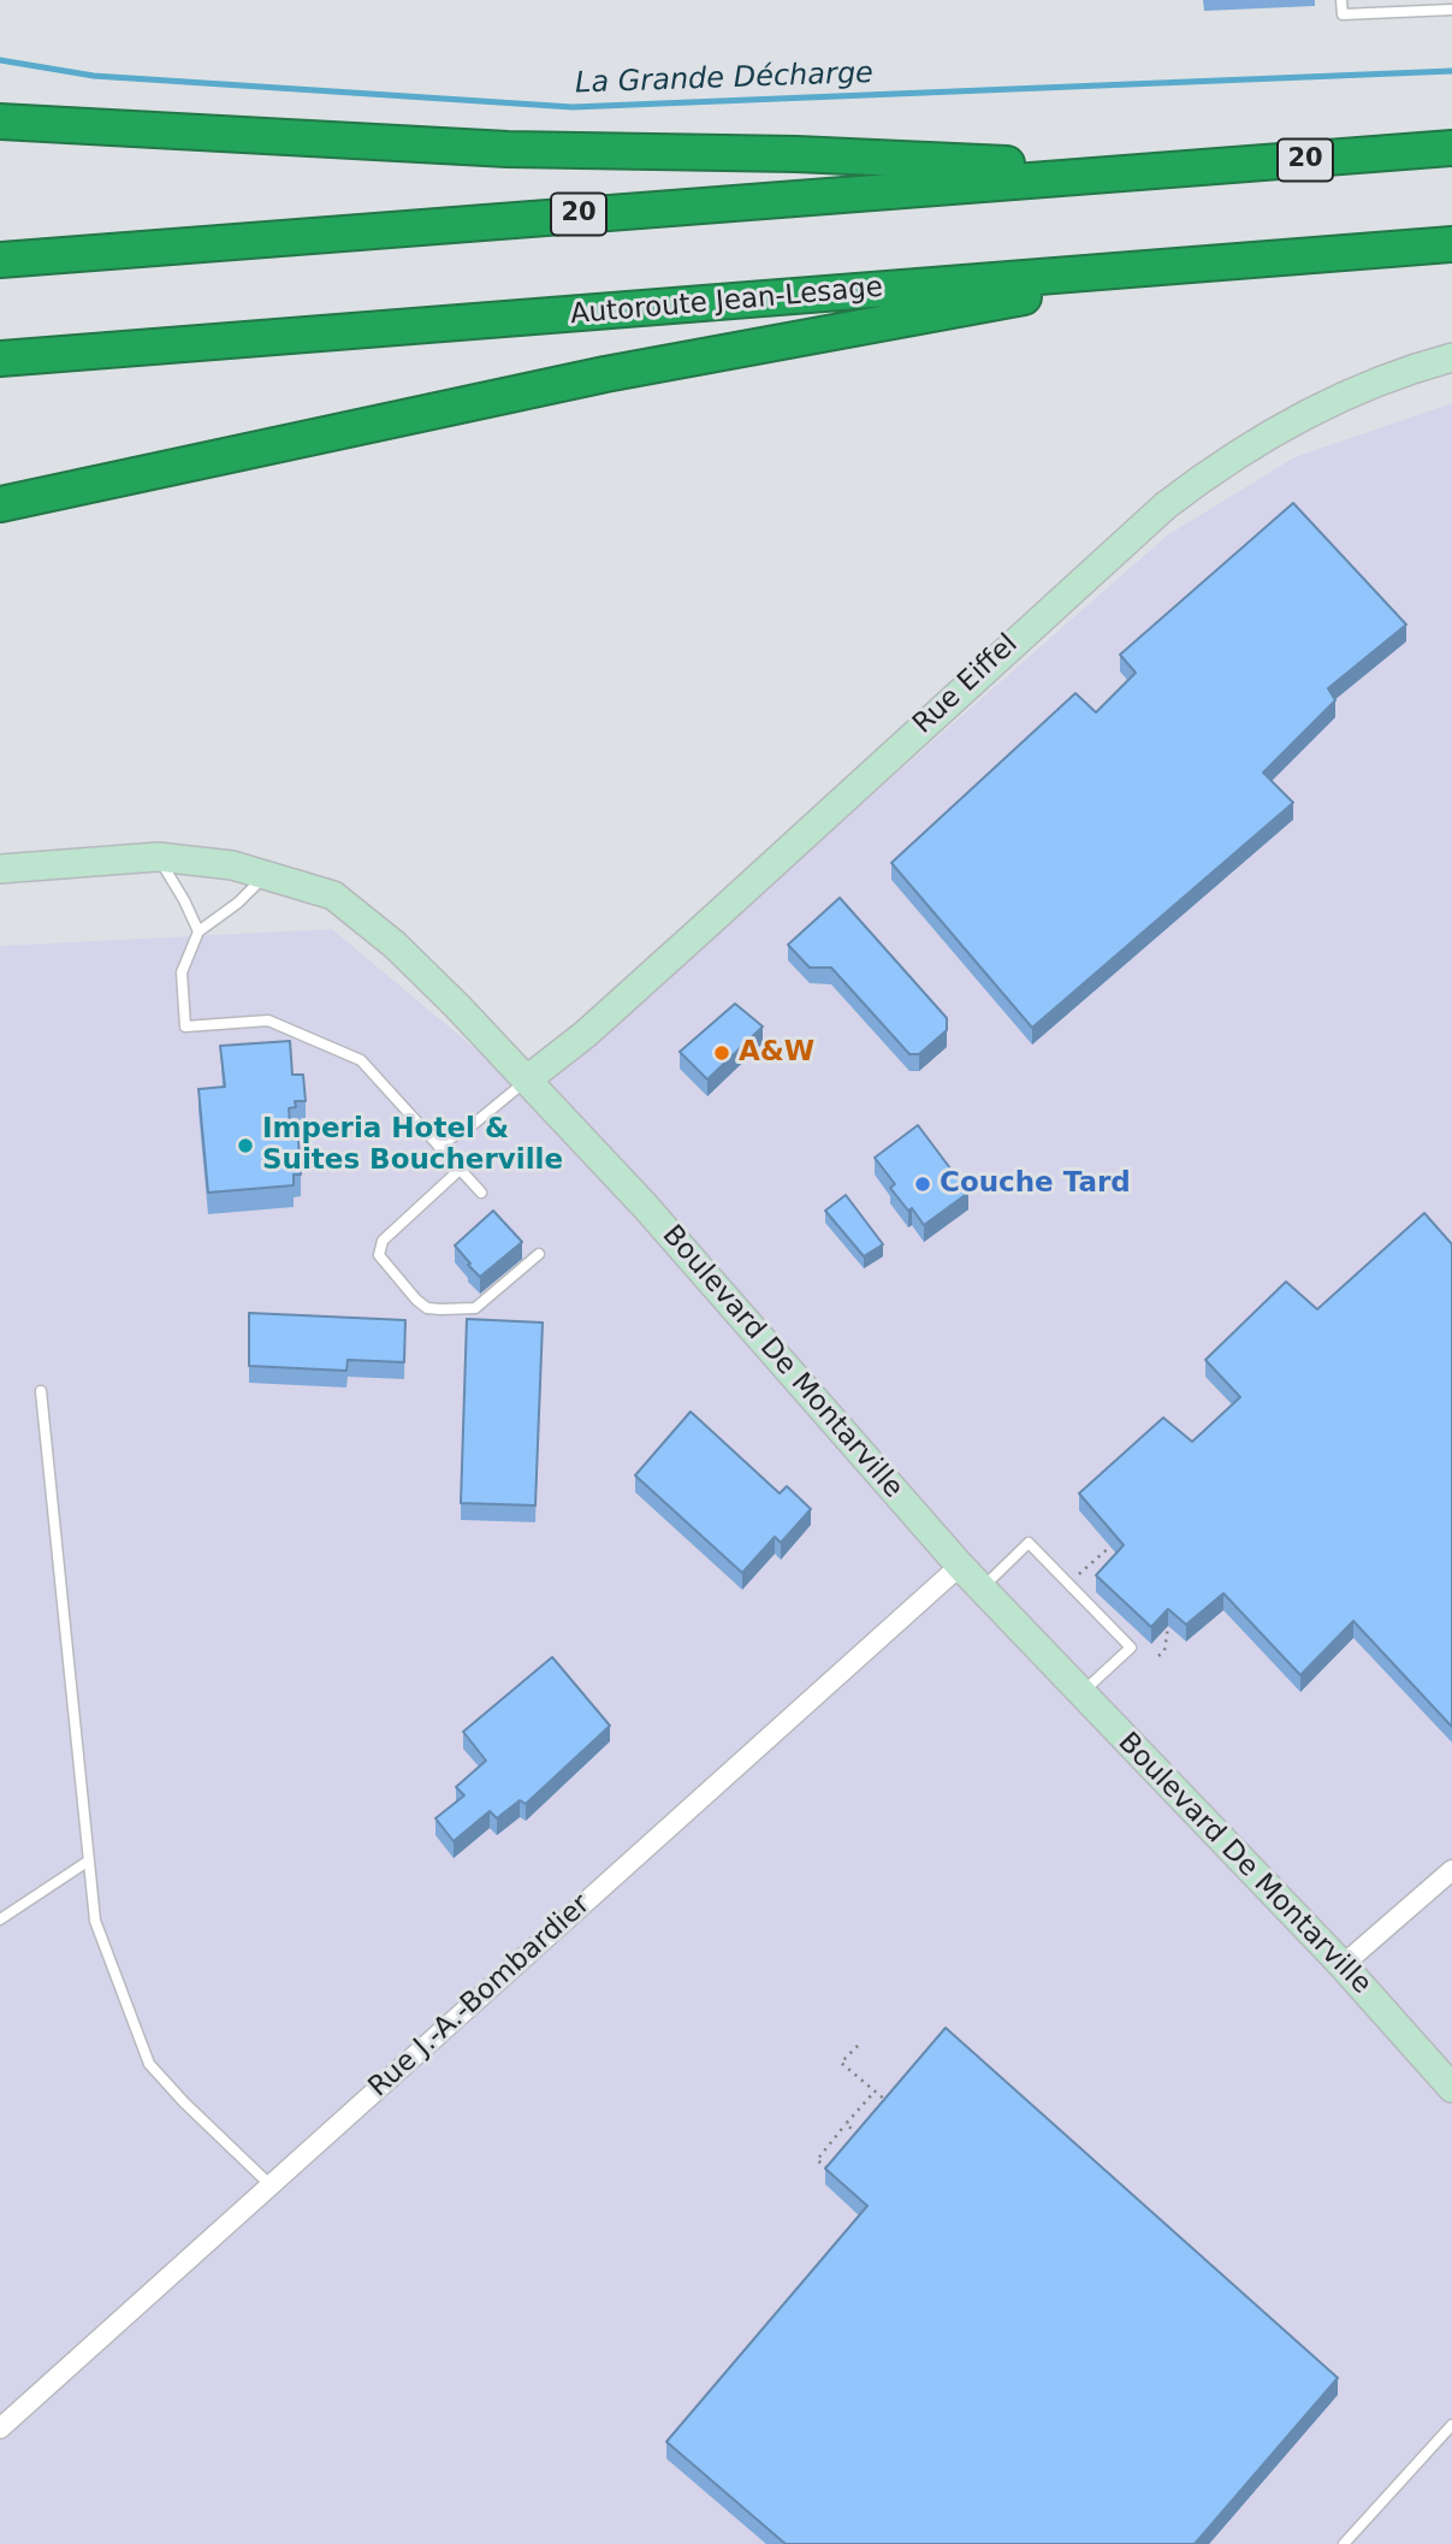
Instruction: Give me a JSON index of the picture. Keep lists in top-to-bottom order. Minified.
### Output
{"streets":{"highway":["20","Autoroute Jean-Lesage"],"street":["Rue Eiffel","Boulevard De Montarville","Rue J.-A.-Bombardier"]},"crossings":[["Rue Eiffel","Boulevard De Montarville"],["Boulevard De Montarville","Rue J.-A.-Bombardier"]],"water":["La Grande Décharge"],"places":["A&W","Imperia Hotel & Suites Boucherville","Couche Tard"]}
